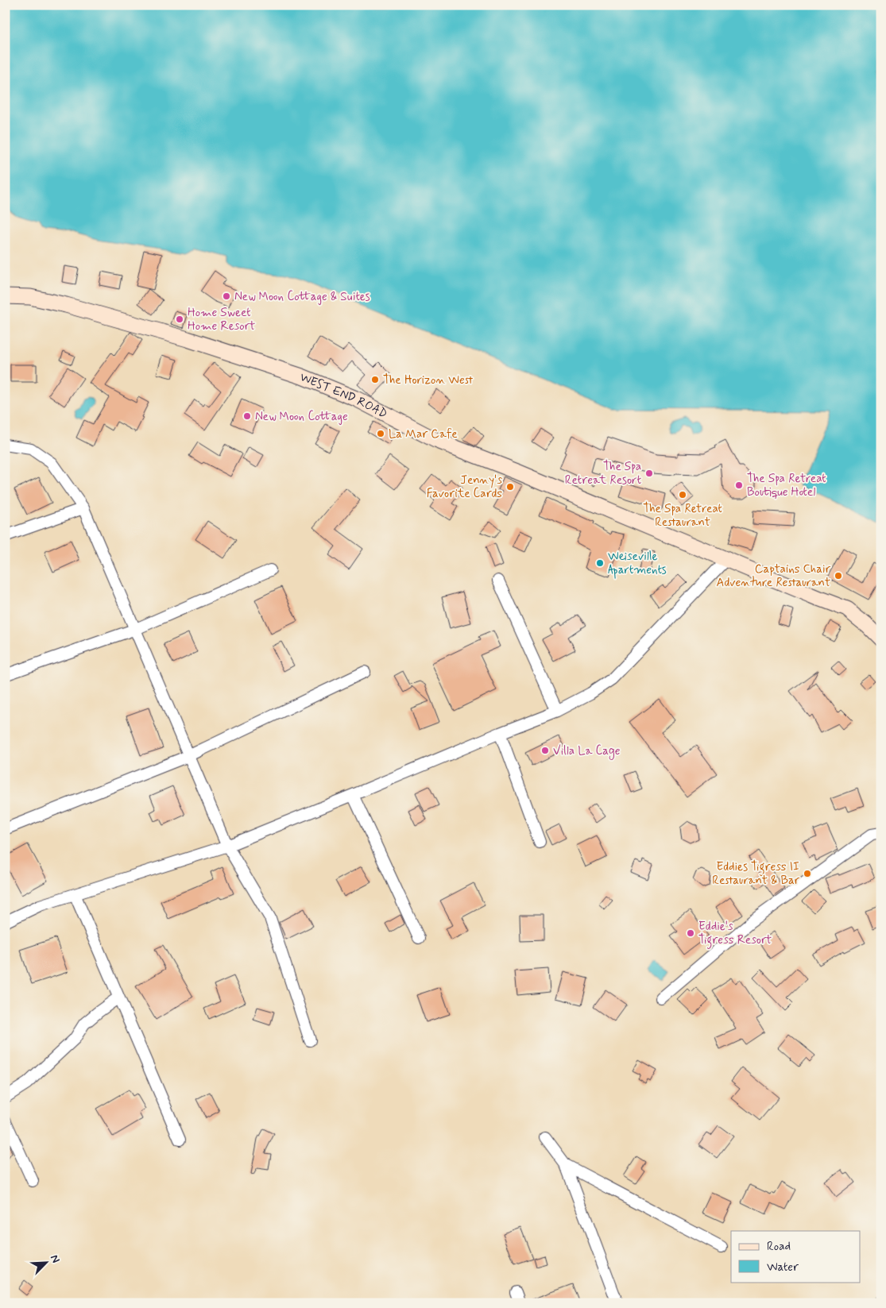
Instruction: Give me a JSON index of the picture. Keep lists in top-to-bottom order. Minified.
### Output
{"streets":{"main road":["WEST END ROAD"]},"places":["New Moon Cottage & Suites","Home Sweet Home Resort","The Horizon West","New Moon Cottage","La Mar Cafe","The Spa Retreat Resort","The Spa Retreat Boutique Hotel","Jenny's Favorite Cards","The Spa Retreat Restaurant","Weiseville Apartments","Captains Chair Adventure Restaurant","Villa La Cage","Eddies Tigress II Restaurant & Bar","Eddie's Tigress Resort"],"legend":["Road","Water"],"north":"top right"}
